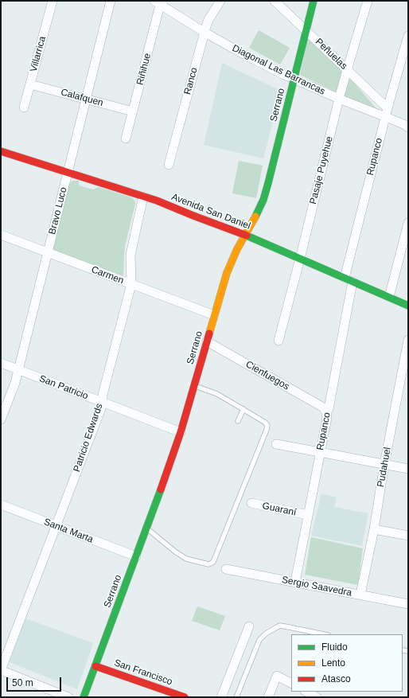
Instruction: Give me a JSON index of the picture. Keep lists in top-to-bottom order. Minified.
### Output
{"streets":{"main road":["Serrano","Avenida San Daniel","San Francisco"],"street":["Villarrica","Peñuelas","Riñihue","Diagonal Las Barrancas","Ranco","Calafquen","Rupanco","Pasaje Puyehue","Bravo Luco","Carmen","Cienfuegos","San Patricio","Patricio Edwards","Pudahuel","Guaraní","Santa Marta","Sergio Saavedra"]},"crossings":[["Villarrica","Calafquen"],["Peñuelas","Serrano"],["Peñuelas","Rupanco"],["Peñuelas","Pasaje Puyehue"],["Riñihue","Diagonal Las Barrancas"],["Riñihue","Calafquen"],["Diagonal Las Barrancas","Ranco"],["Diagonal Las Barrancas","Serrano"],["Diagonal Las Barrancas","Rupanco"],["Diagonal Las Barrancas","Pasaje Puyehue"],["Calafquen","Bravo Luco"],["Serrano","Avenida San Daniel"],["Serrano","Carmen"],["Serrano","Cienfuegos"],["Serrano","San Patricio"],["Serrano","Santa Marta"],["Serrano","San Francisco"],["Rupanco","Avenida San Daniel"],["Rupanco","Cienfuegos"],["Rupanco","Guaraní"],["Rupanco","Sergio Saavedra"],["Pasaje Puyehue","Avenida San Daniel"],["Bravo Luco","Avenida San Daniel"],["Bravo Luco","Carmen"],["Bravo Luco","San Patricio"],["Avenida San Daniel","Patricio Edwards"],["Carmen","Patricio Edwards"],["San Patricio","Patricio Edwards"],["Patricio Edwards","Santa Marta"],["Pudahuel","Sergio Saavedra"]],"legend":["Fluido","Lento","Atasco"],"scale_bar":"50 m"}
